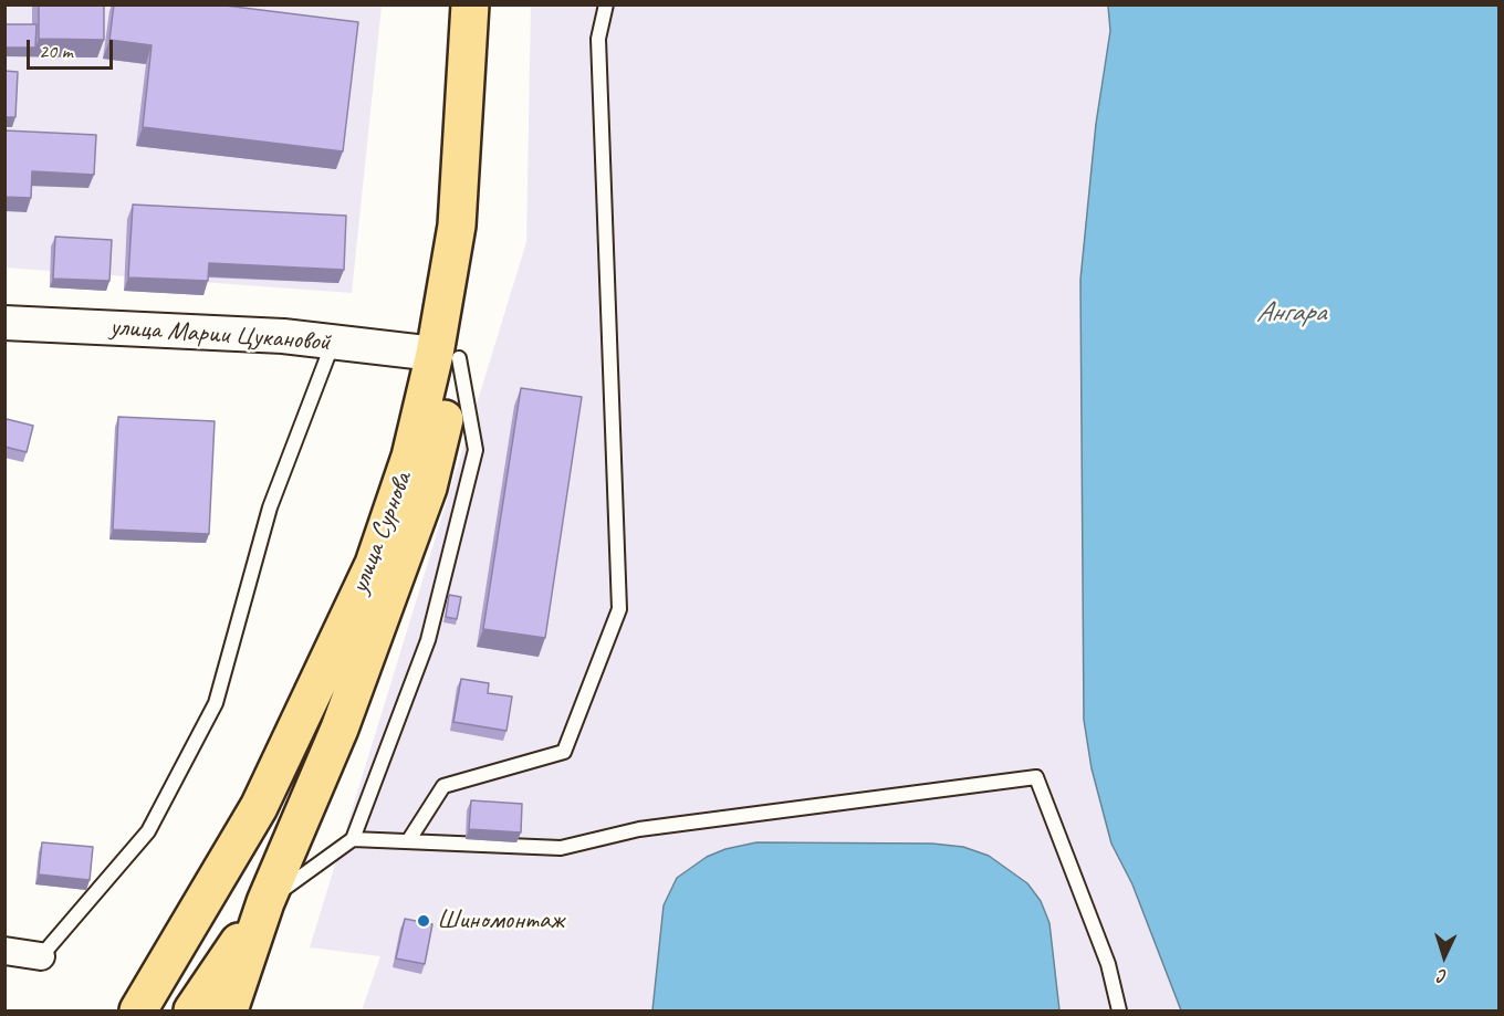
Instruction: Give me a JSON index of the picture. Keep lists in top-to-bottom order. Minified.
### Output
{"streets":{"main road":["улица Сурнова"],"street":["улица Марии Цукановой"]},"crossings":[["улица Марии Цукановой","улица Сурнова"]],"water":["Ангара"],"places":["Шиномонтаж"],"scale_bar":"20 m","north":"bottom"}
